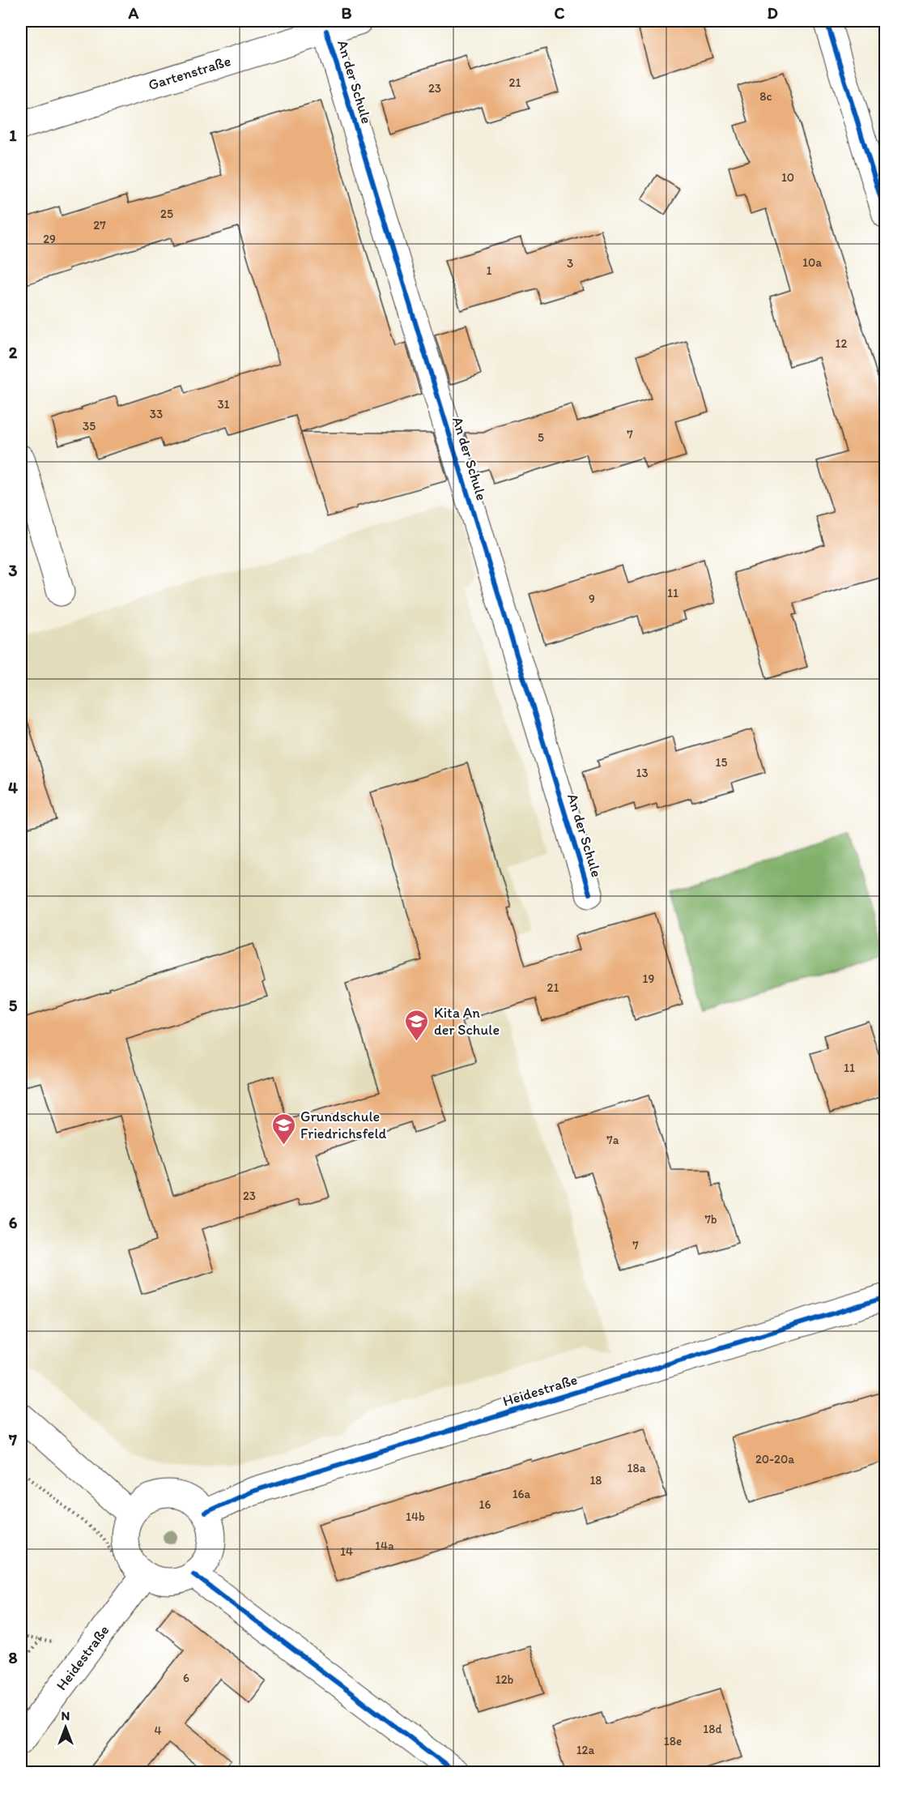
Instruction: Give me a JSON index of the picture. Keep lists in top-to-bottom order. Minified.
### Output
{"streets":{"street":["Gartenstraße","An der Schule","Heidestraße"]},"crossings":[["Gartenstraße","An der Schule"]],"places":{"school or university":["Kita An der Schule","Grundschule Friedrichsfeld"]},"house_numbers":["21","23","8c","10","25","27","29","10a","3","1","12","31","33","35","7","5","11","9","15","13","19","21","11","7a","23","7b","7","20-20a","18a","18","16a","16","14b","14a","14","6","12b","18d","4","18e","12a"],"north":"top","grid":{"columns":["A","B","C","D"],"rows":["1","2","3","4","5","6","7","8"]}}
